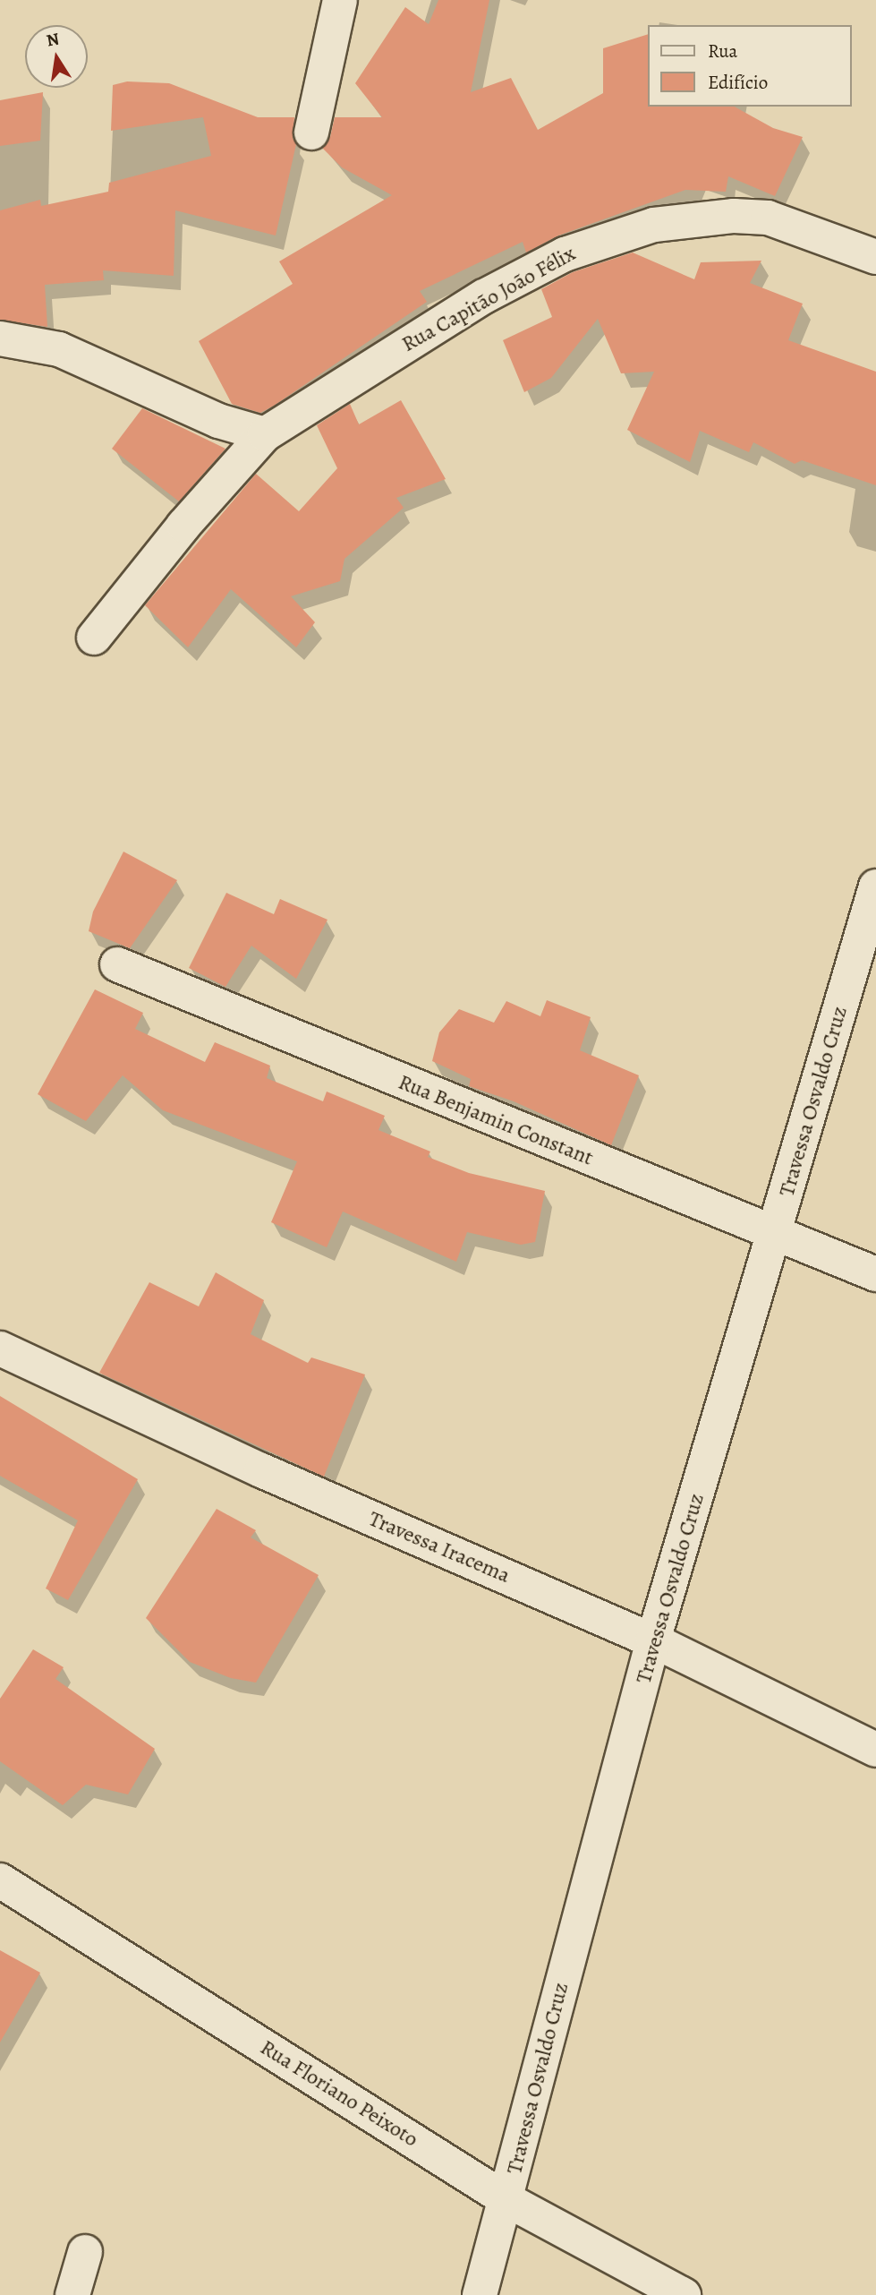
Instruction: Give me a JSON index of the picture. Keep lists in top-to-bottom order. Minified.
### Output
{"streets":{"street":["Rua Capitão João Félix","Travessa Osvaldo Cruz","Rua Benjamin Constant","Travessa Iracema","Rua Floriano Peixoto"]},"crossings":[["Travessa Osvaldo Cruz","Rua Benjamin Constant"],["Travessa Osvaldo Cruz","Travessa Iracema"],["Travessa Osvaldo Cruz","Rua Floriano Peixoto"]],"legend":["Rua","Edifício"],"north":"top"}
